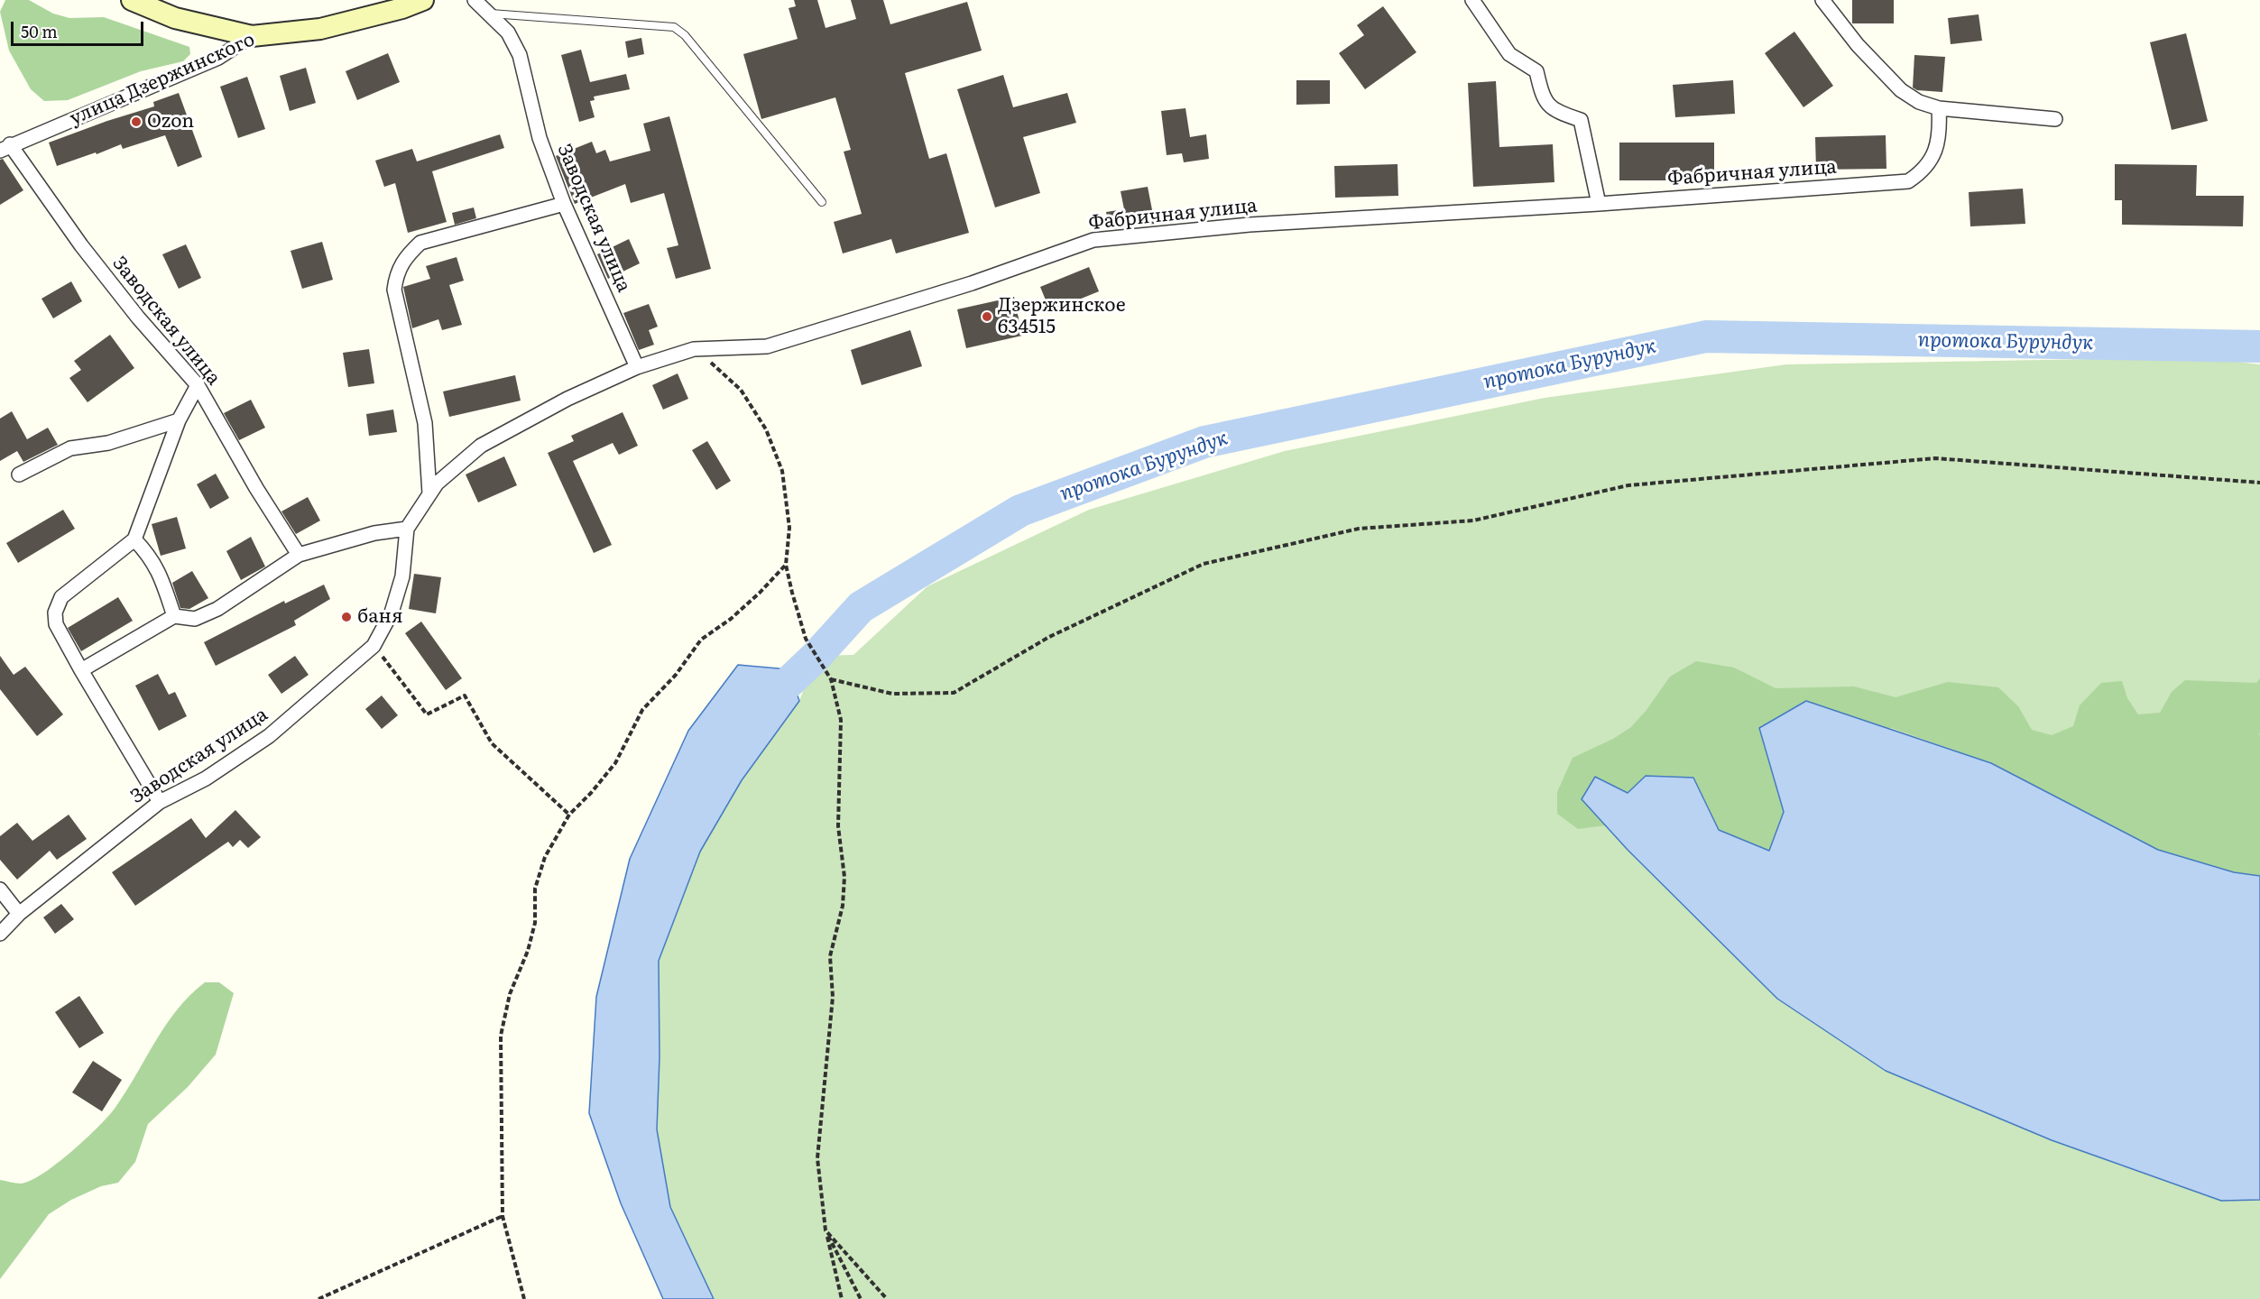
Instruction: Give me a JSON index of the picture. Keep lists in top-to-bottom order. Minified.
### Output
{"streets":{"street":["улица Дзержинского","Фабричная улица","Заводская улица"]},"crossings":[["улица Дзержинского","Заводская улица"],["Фабричная улица","Заводская улица"]],"water":["протока Бурундук"],"places":["Ozon","Дзержинское 634515","баня"],"scale_bar":"50 m"}
